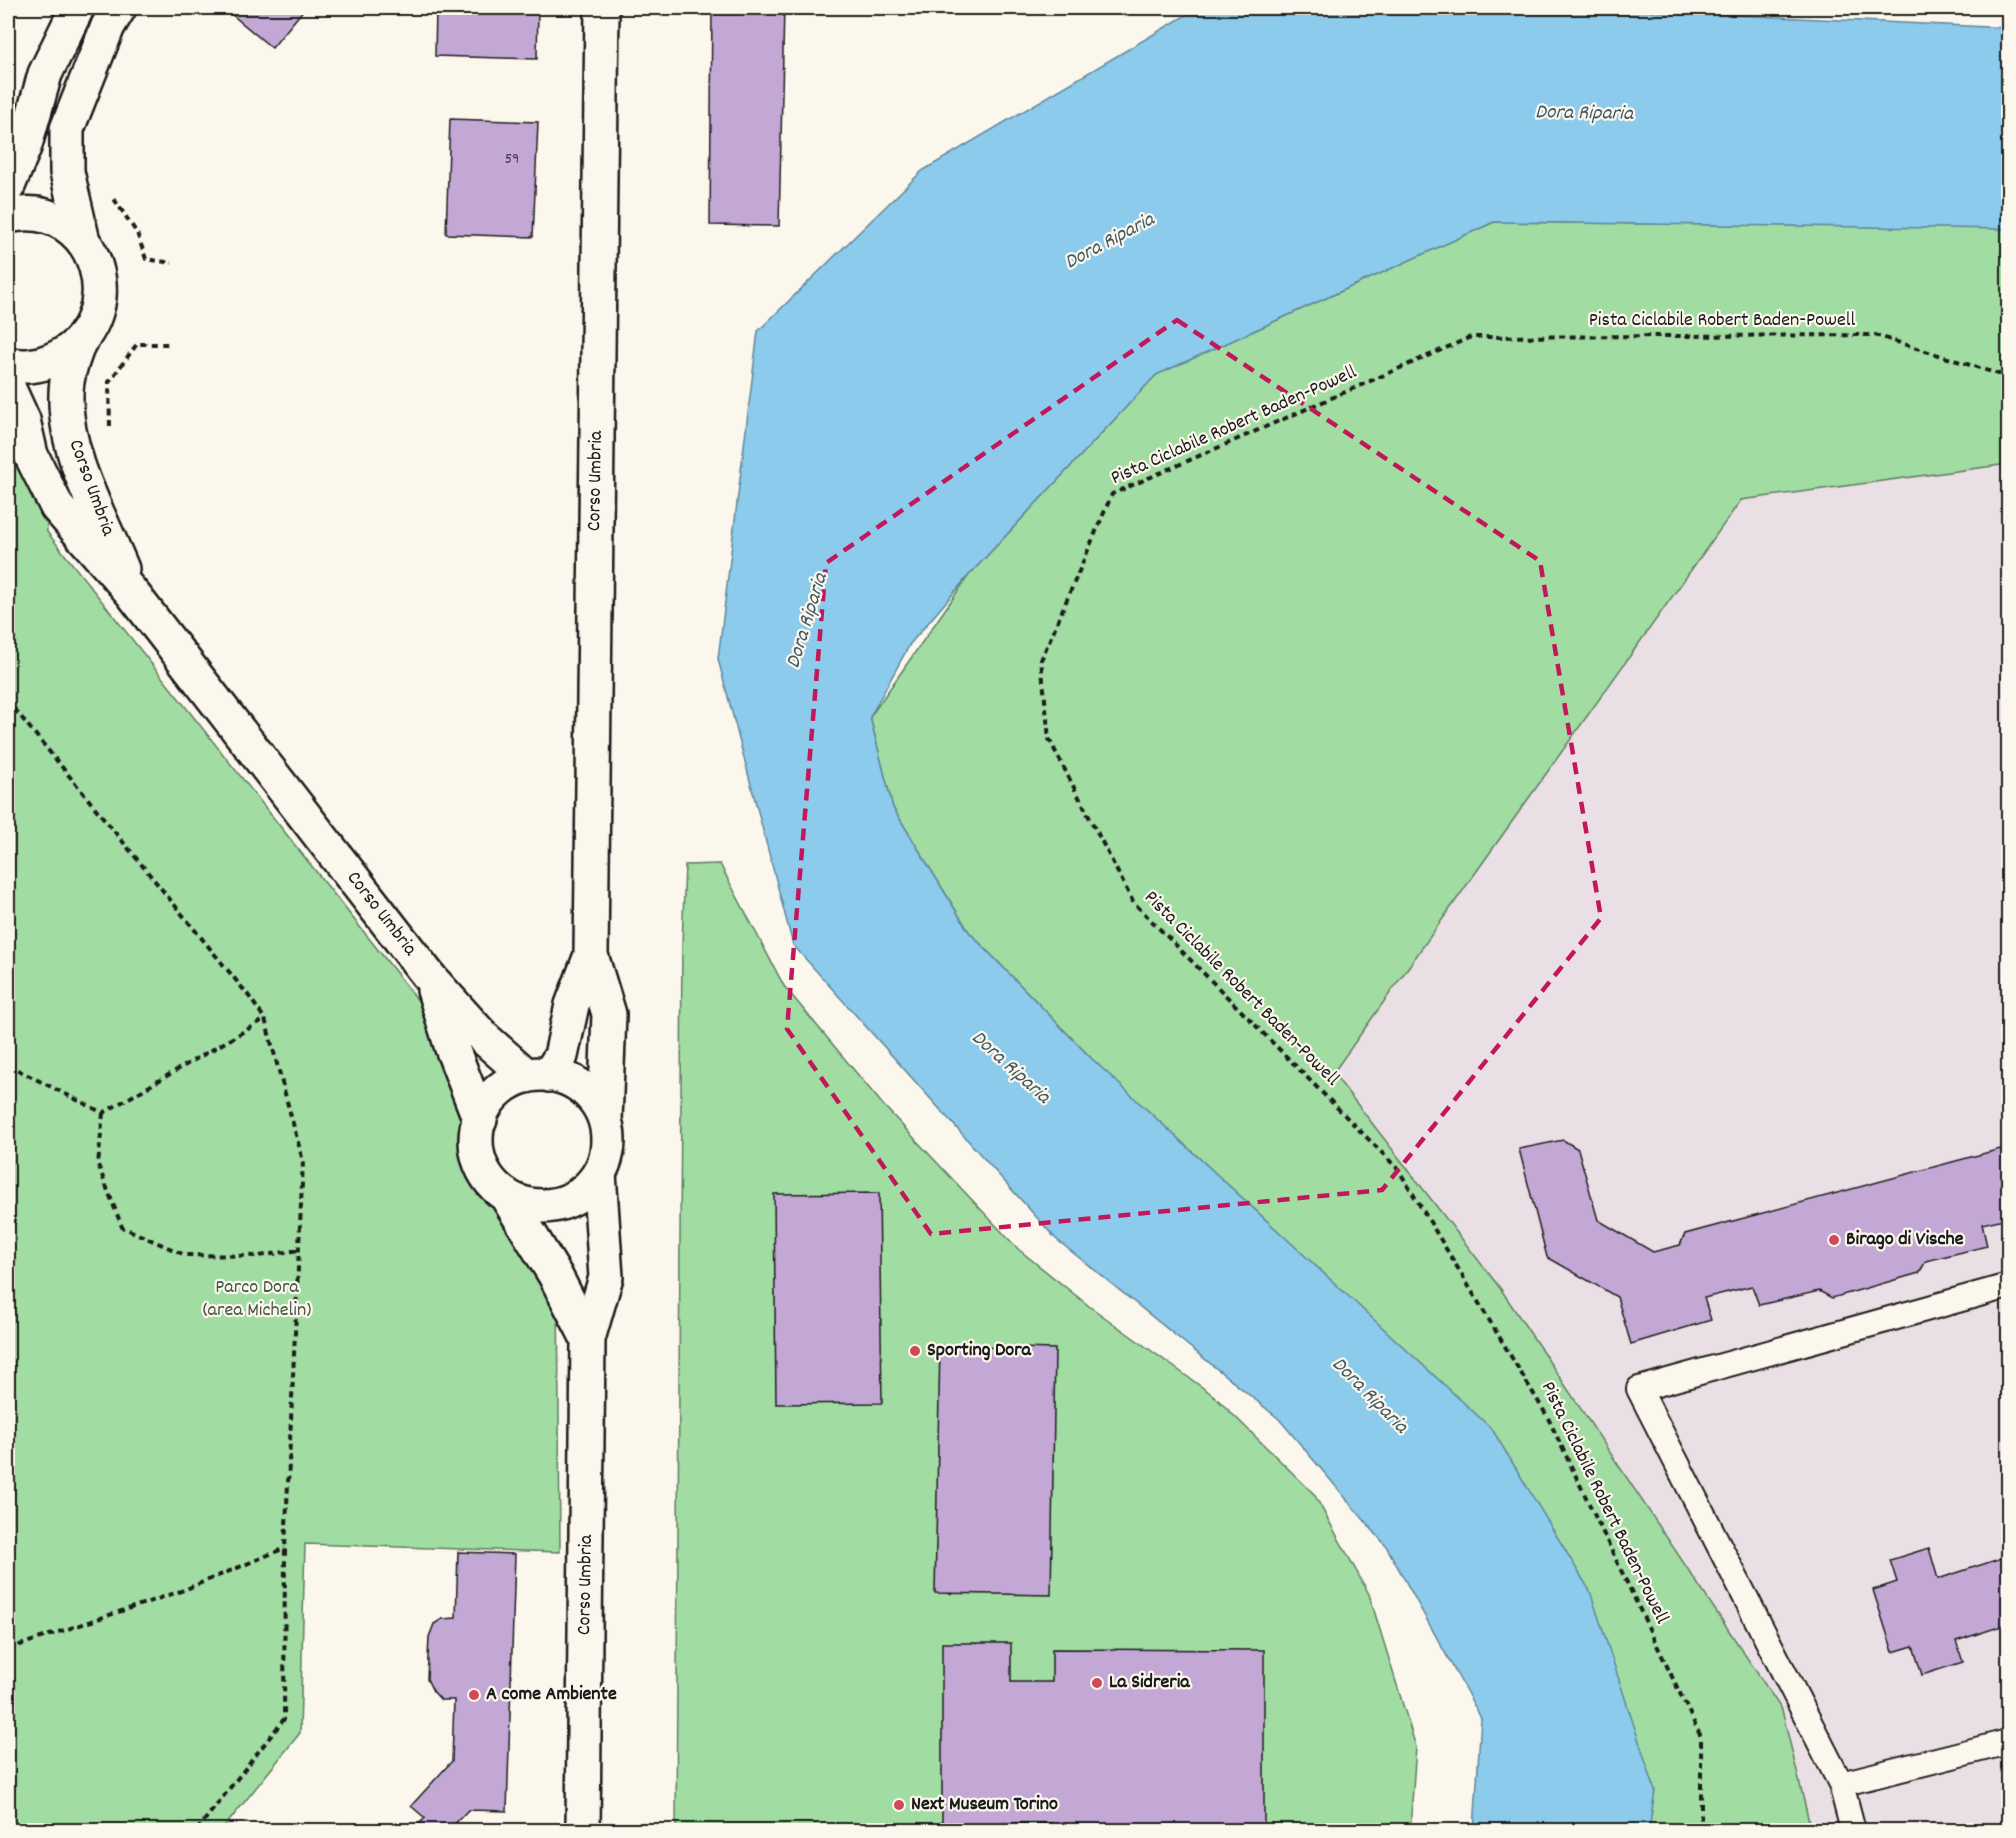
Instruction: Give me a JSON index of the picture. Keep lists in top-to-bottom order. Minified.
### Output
{"streets":{"street":["Corso Umbria"],"path":["Pista Ciclabile Robert Baden-Powell"]},"water":["Dora Riparia"],"parks":["Parco Dora (area Michelin)"],"places":["Birago di Vische","Sporting Dora","La Sidreria","A come Ambiente","Next Museum Torino"],"house_numbers":["59"]}
